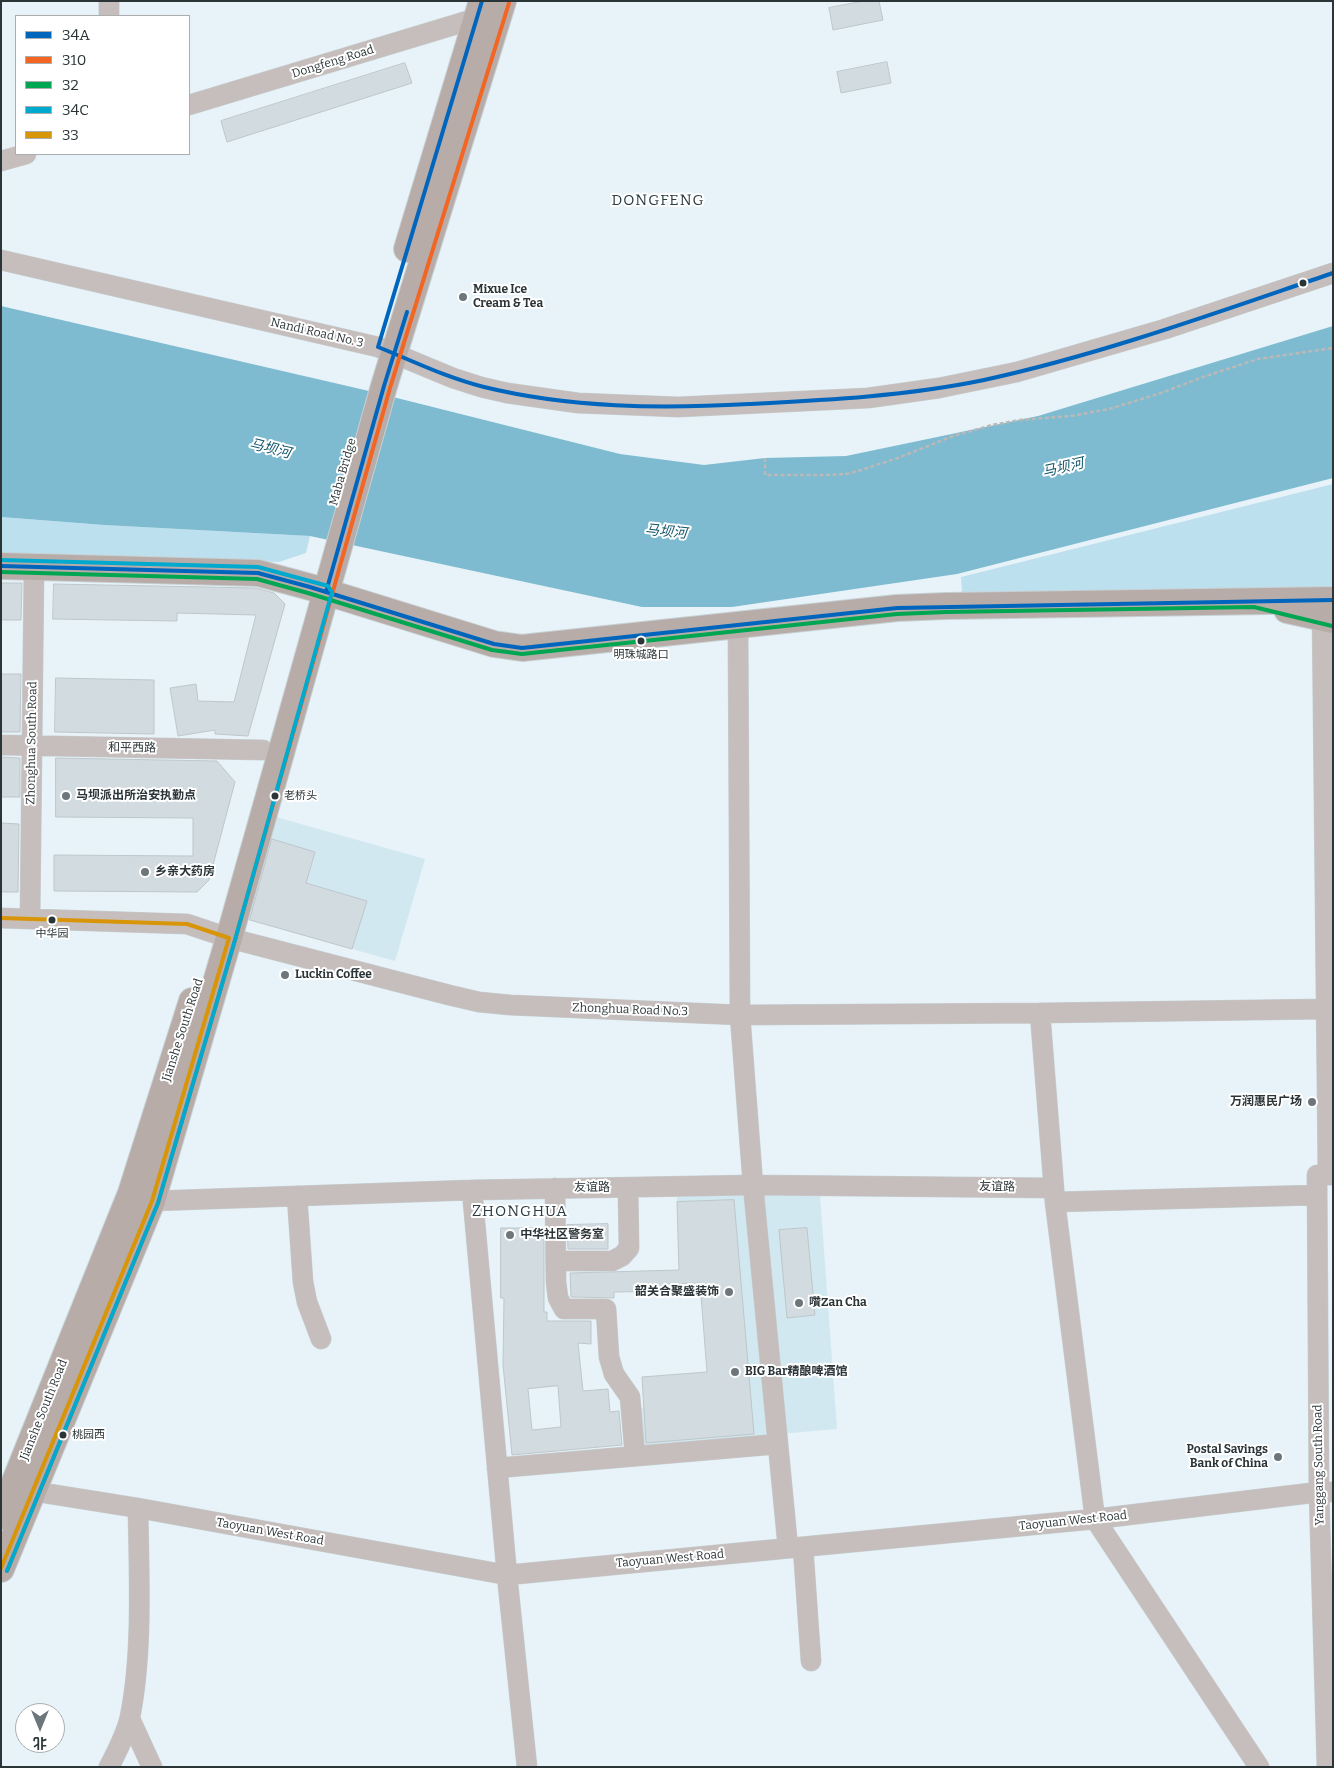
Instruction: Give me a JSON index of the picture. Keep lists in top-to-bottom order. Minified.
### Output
{"streets":{"main road":["Maba Bridge","Jianshe South Road"],"street":["Dongfeng Road","Nandi Road No. 3","Zhonghua South Road","和平西路","Zhonghua Road No.3","友谊路","Yanggang South Road","Taoyuan West Road"]},"crossings":[["Nandi Road No. 3","Maba Bridge"],["Maba Bridge","Jianshe South Road"],["Zhonghua South Road","和平西路"],["Zhonghua South Road","Zhonghua Road No.3"],["和平西路","Jianshe South Road"],["Zhonghua Road No.3","Jianshe South Road"],["Zhonghua Road No.3","Yanggang South Road"],["Jianshe South Road","友谊路"],["Jianshe South Road","Taoyuan West Road"],["友谊路","Yanggang South Road"],["Yanggang South Road","Taoyuan West Road"]],"districts":["DONGFENG","ZHONGHUA"],"water":["马坝河"],"places":["Mixue Ice Cream & Tea","明珠城路口","马坝派出所治安执勤点","老桥头","乡亲大药房","中华园","Luckin Coffee","万润惠民广场","中华社区警务室","韶关合聚盛装饰","囋Zan Cha","BIG Bar精酿啤酒馆","桃园西","Postal Savings Bank of China"],"lines":["transit line 34A","transit line 310","transit line 34C","transit line 32","transit line 33"],"legend":["34A","310","32","34C","33"],"north":"bottom"}
